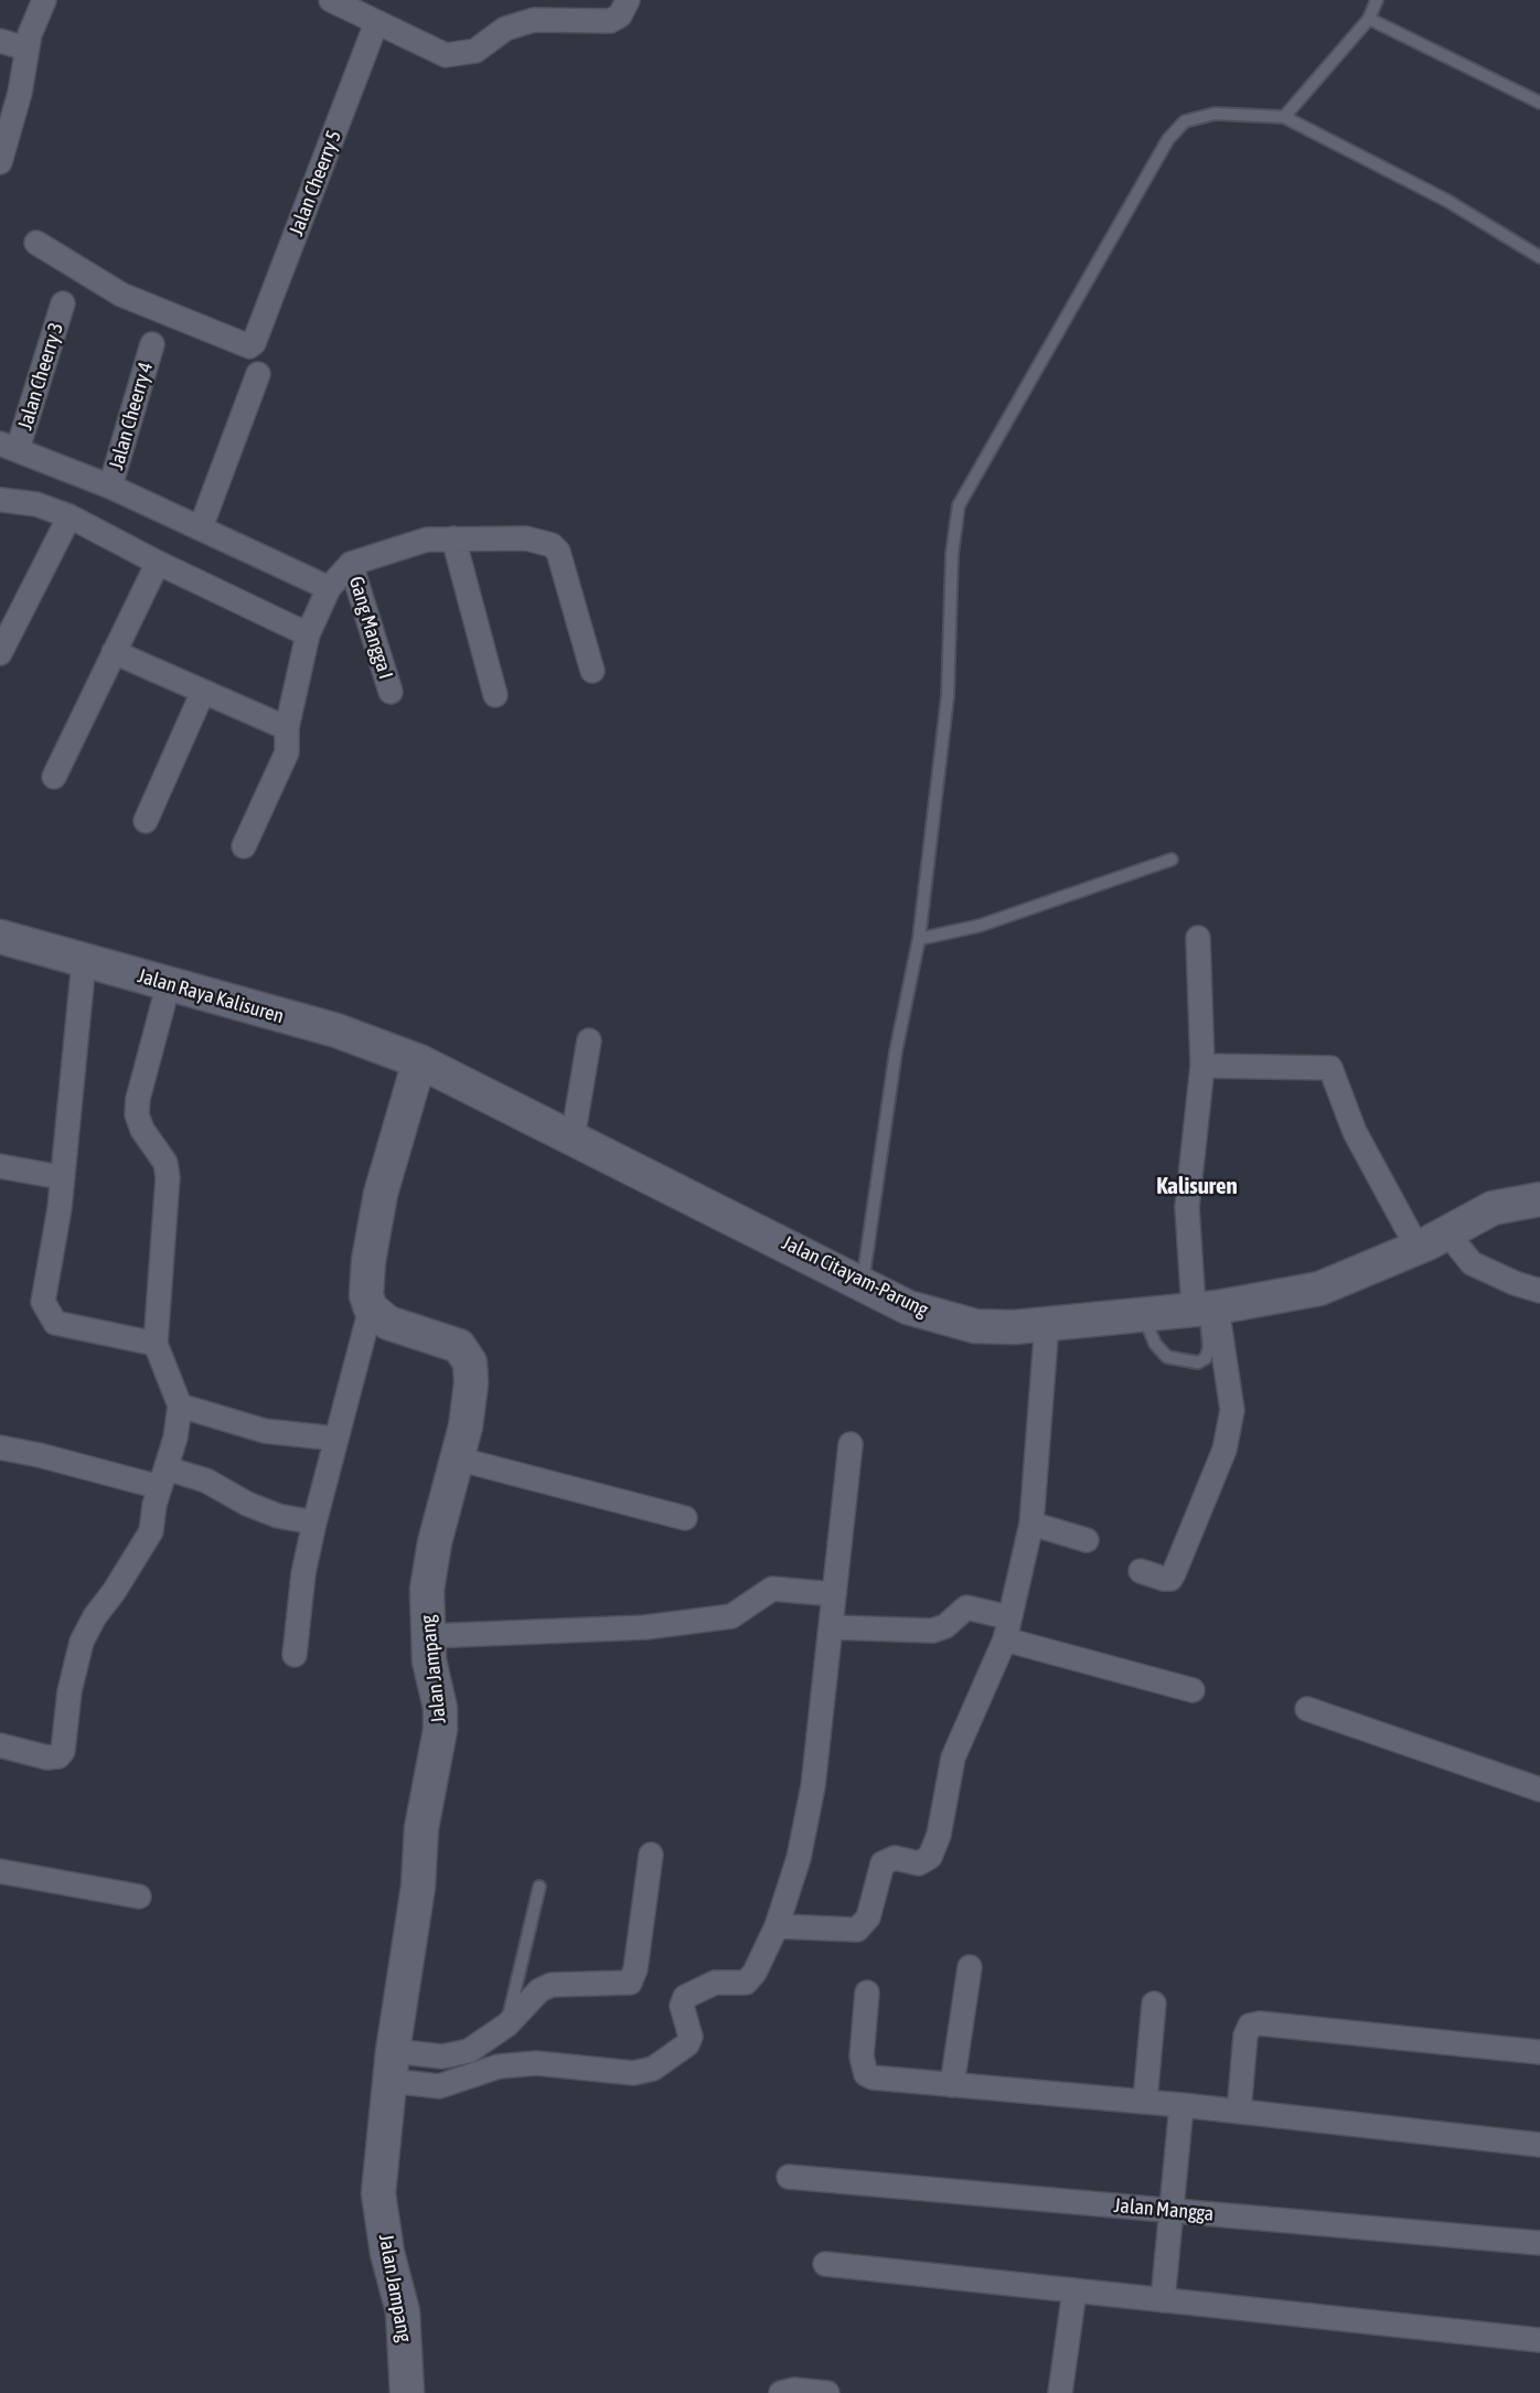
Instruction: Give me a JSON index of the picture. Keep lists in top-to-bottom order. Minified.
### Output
{"streets":{"main road":["Jalan Raya Kalisuren","Jalan Citayam-Parung","Jalan Jampang"],"street":["Jalan Cheerry 5","Jalan Cheerry 3","Jalan Cheerry 4","Gang Mangga I","Jalan Mangga"]},"crossings":[["Jalan Raya Kalisuren","Jalan Citayam-Parung"]],"districts":["Kalisuren"]}
